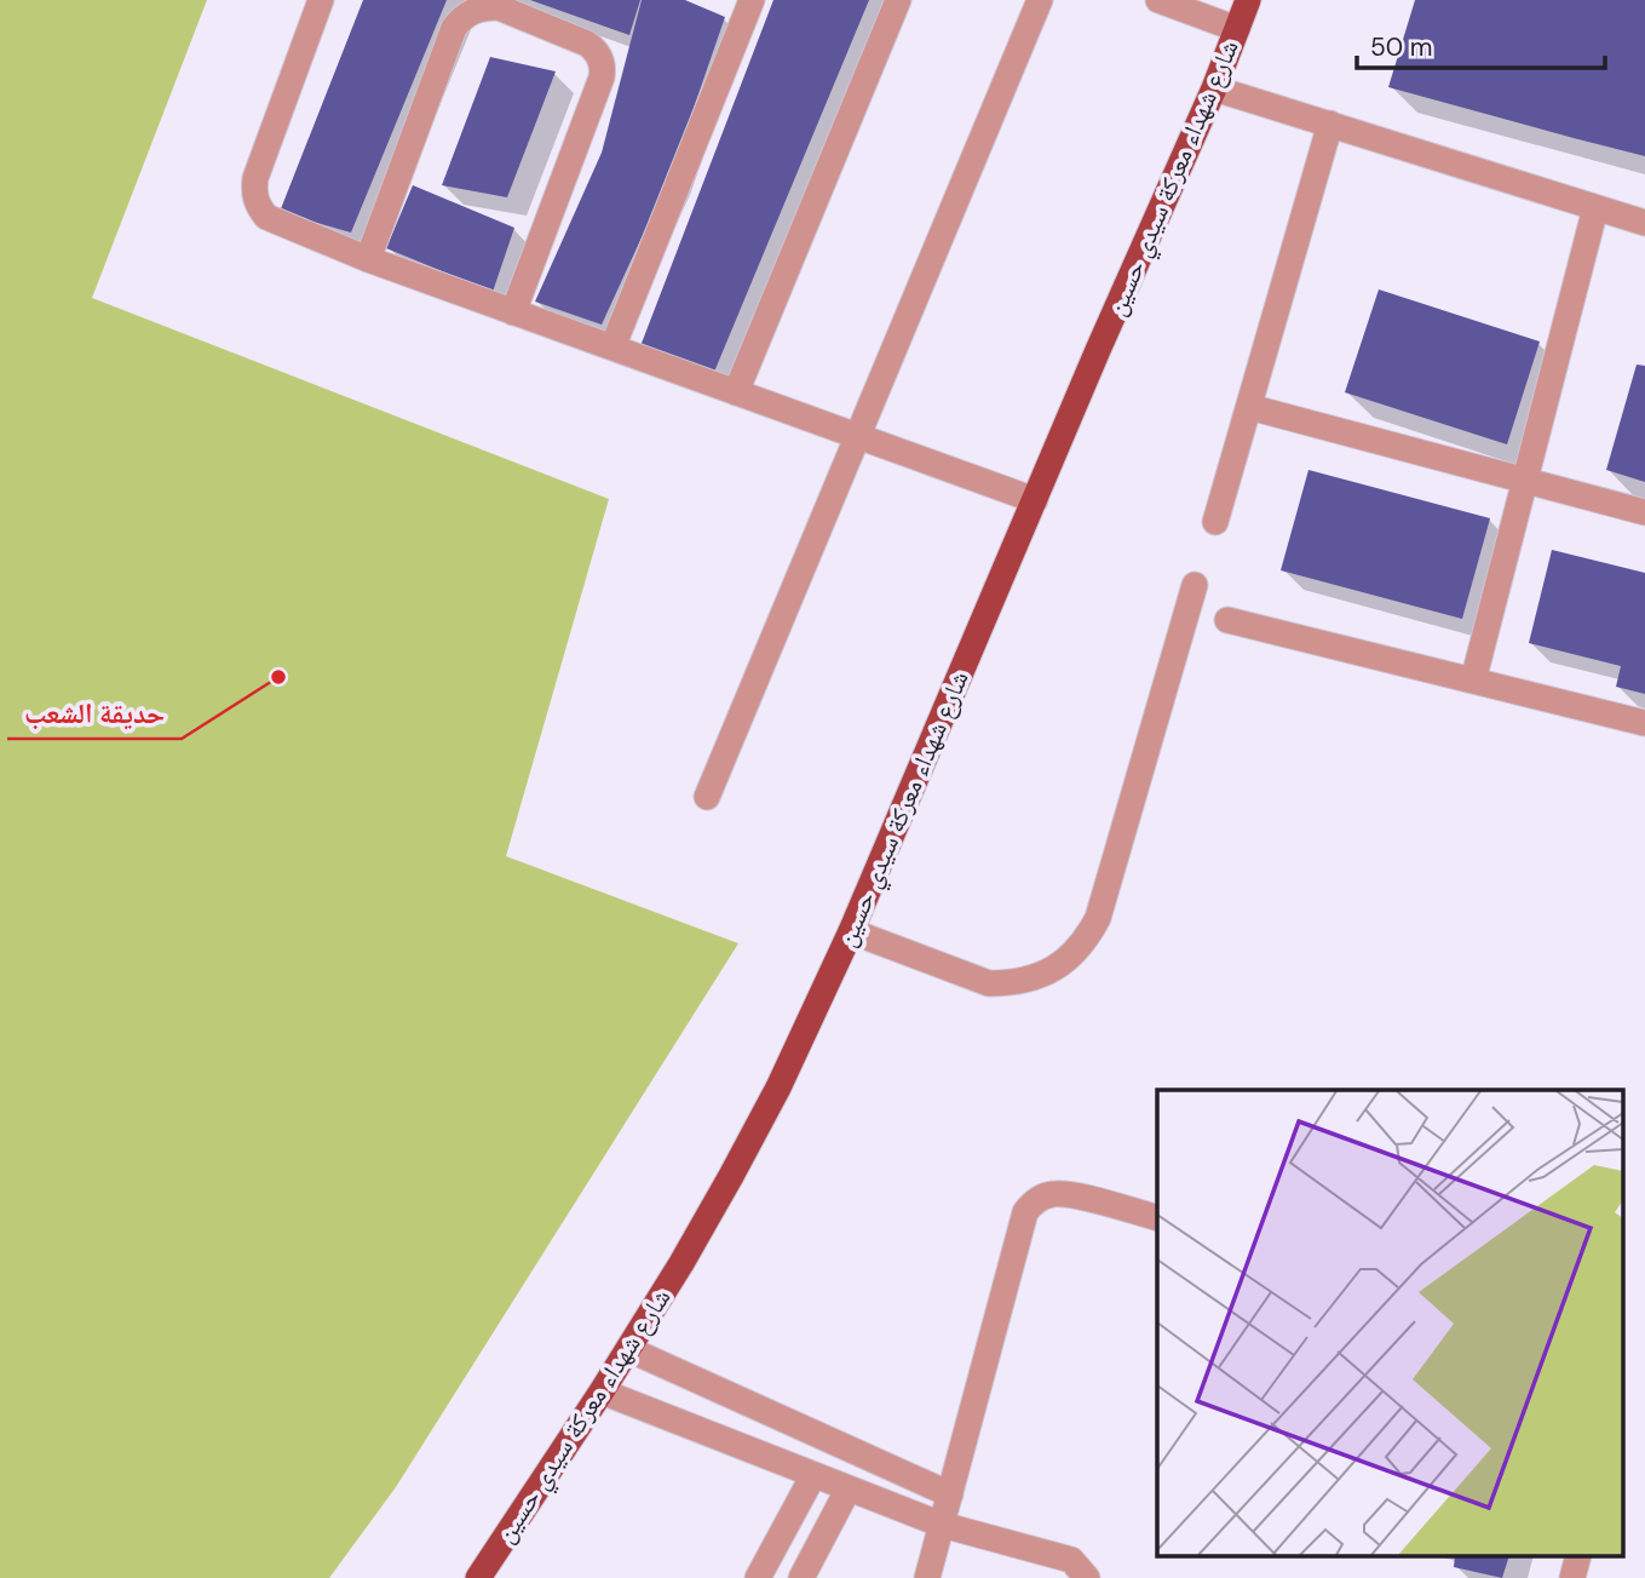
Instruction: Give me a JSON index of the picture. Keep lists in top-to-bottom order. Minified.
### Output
{"streets":{"main road":["شارع شهداء معركة سيدي حسين"]},"places":["حديقة الشعب"],"scale_bar":"50 m"}
